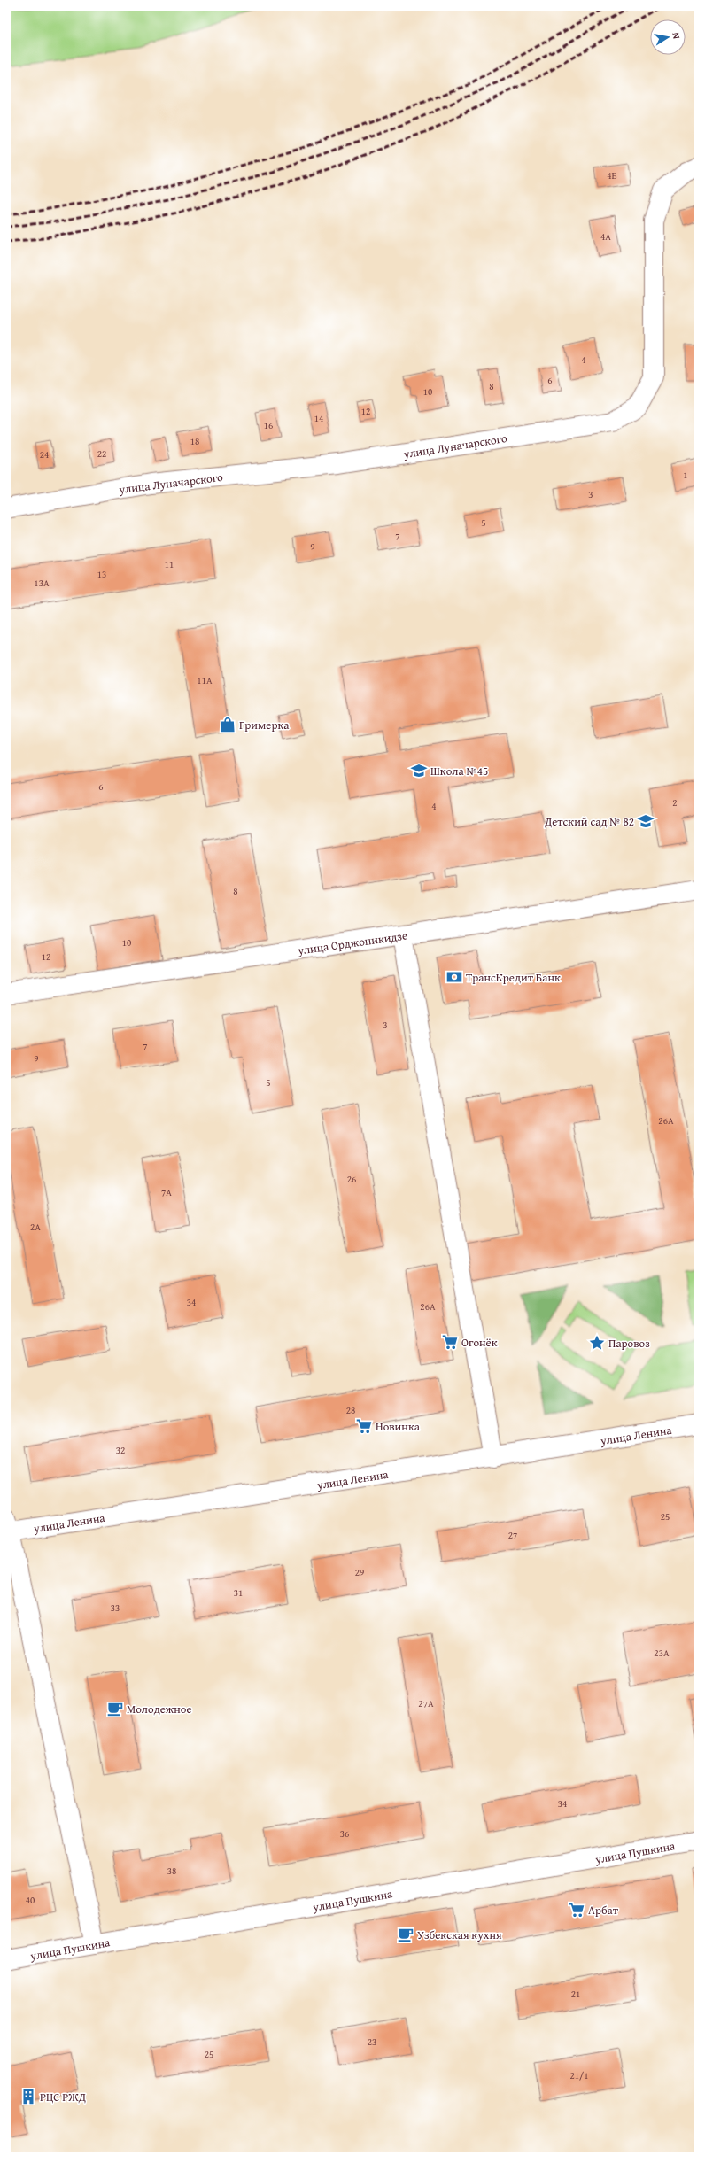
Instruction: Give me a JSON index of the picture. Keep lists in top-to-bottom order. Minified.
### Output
{"streets":{"street":["улица Луначарского","улица Орджоникидзе","улица Ленина","улица Пушкина"]},"places":{"shop":["Гримерка"],"school or university":["Школа №45","Детский сад № 82"],"bank":["ТрансКредит Банк"],"supermarket":["Огонёк","Новинка","Арбат"],"place":["Паровоз"],"cafe":["Молодежное","Узбекская кухня"],"building":["РЦС РЖД"]},"house_numbers":["4Б","4А","4","6","8","10","12","14","16","18","22","24","1","3","5","7","9","11","13","13А","11А","6","2","4","8","10","12","3","7","9","5","26А","26","7А","2А","34","26А","28","32","25","27","29","31","33","23А","27А","34","36","38","40","21","23","25","21/1"],"north":"right"}
